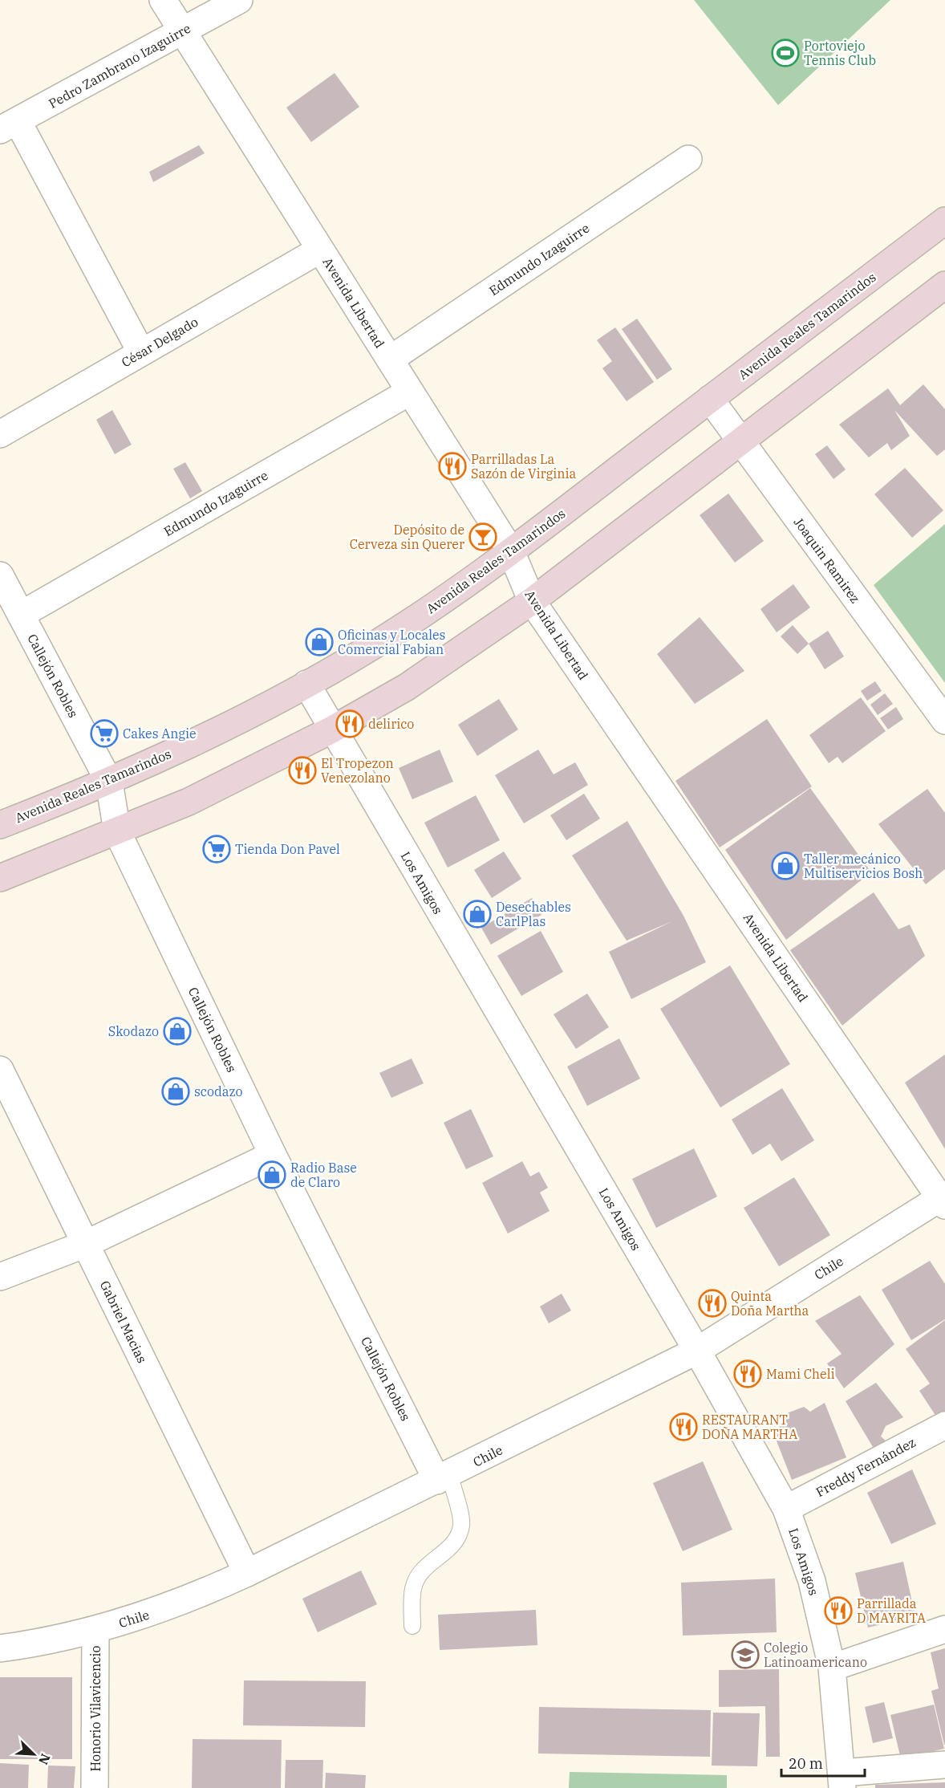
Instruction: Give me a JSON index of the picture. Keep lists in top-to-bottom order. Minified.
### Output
{"streets":{"main road":["Avenida Reales Tamarindos"],"street":["Pedro Zambrano Izaguirre","Edmundo Izaguirre","Avenida Libertad","César Delgado","Joaquin Ramirez","Callejón Robles","Los Amigos","Chile","Gabriel Macias","Freddy Fernández","Honorio Vilavicencio"]},"crossings":[["Pedro Zambrano Izaguirre","Avenida Libertad"],["Edmundo Izaguirre","Avenida Libertad"],["Edmundo Izaguirre","Callejón Robles"],["Avenida Libertad","Avenida Reales Tamarindos"],["Avenida Libertad","César Delgado"],["Avenida Libertad","Chile"],["Avenida Reales Tamarindos","Joaquin Ramirez"],["Avenida Reales Tamarindos","Callejón Robles"],["Avenida Reales Tamarindos","Los Amigos"],["Callejón Robles","Chile"],["Los Amigos","Chile"],["Los Amigos","Freddy Fernández"],["Chile","Gabriel Macias"],["Chile","Honorio Vilavicencio"]],"places":{"sports":["Portoviejo Tennis Club"],"restaurant":["Parrilladas La Sazón de Virginia","delirico","El Tropezon Venezolano","Quinta Doña Martha","Mami Cheli","RESTAURANT DOÑA MARTHA","Parrillada D MAYRITA"],"bar":["Depósito de Cerveza sin Querer"],"shop":["Oficinas y Locales Comercial Fabian","Taller mecánico Multiservicios Bosh","Desechables CarlPlas","Skodazo","scodazo","Radio Base de Claro"],"supermarket":["Cakes Angie","Tienda Don Pavel"],"school or university":["Colegio Latinoamericano"]},"scale_bar":"20 m","north":"bottom right"}
